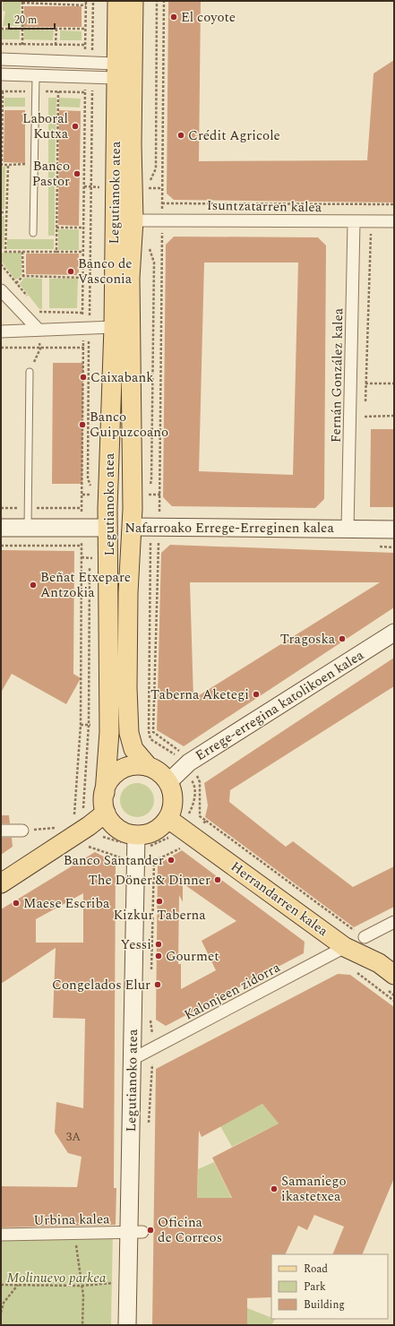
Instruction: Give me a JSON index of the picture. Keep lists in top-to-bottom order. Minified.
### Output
{"streets":{"main road":["Legutianoko atea","Nafarroako Errege-Erreginen kalea","Herrandarren kalea"],"street":["Isuntzatarren kalea","Fernán González kalea","Errege-erregina katolikoen kalea","Kalonjeen zidorra","Urbina kalea"]},"crossings":[["Legutianoko atea","Isuntzatarren kalea"],["Legutianoko atea","Nafarroako Errege-Erreginen kalea"],["Legutianoko atea","Errege-erregina katolikoen kalea"],["Legutianoko atea","Herrandarren kalea"],["Legutianoko atea","Kalonjeen zidorra"],["Legutianoko atea","Urbina kalea"],["Isuntzatarren kalea","Fernán González kalea"],["Fernán González kalea","Nafarroako Errege-Erreginen kalea"],["Errege-erregina katolikoen kalea","Herrandarren kalea"],["Herrandarren kalea","Kalonjeen zidorra"]],"parks":["Molinuevo parkea"],"places":["El coyote","Laboral Kutxa","Crédit Agricole","Banco Pastor","Banco de Vasconia","Caixabank","Banco Guipuzcoano","Beñat Etxepare Antzokia","Tragoska","Taberna Aketegi","Banco Santander","The Döner & Dinner","Kizkur Taberna","Maese Escriba","Yessi","Gourmet","Congelados Elur","Samaniego ikastetxea","Oficina de Correos"],"house_numbers":["3A"],"legend":["Road","Park","Building"],"scale_bar":"20 m"}
